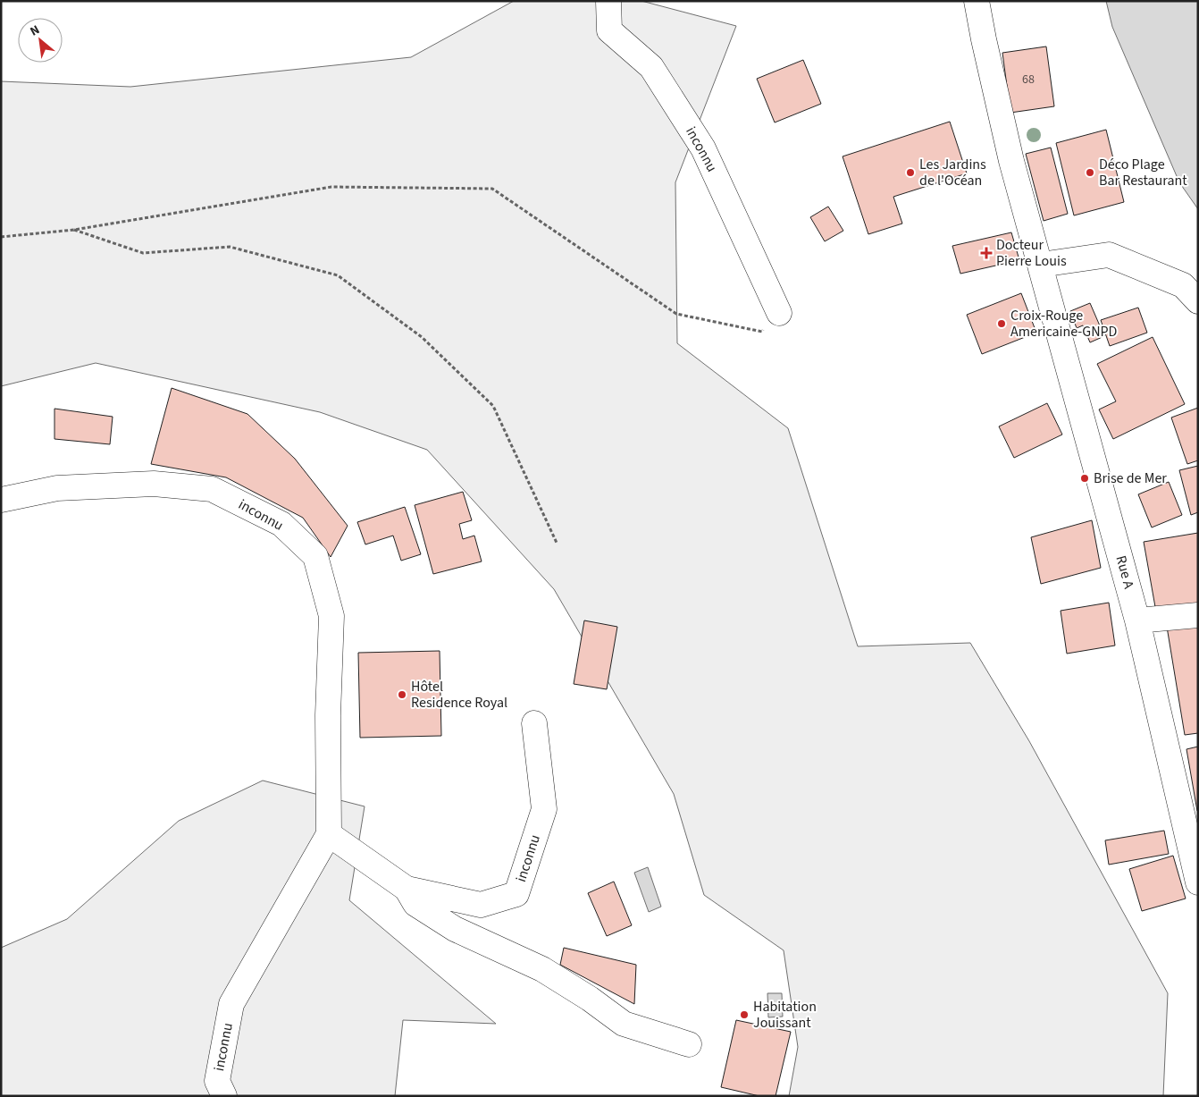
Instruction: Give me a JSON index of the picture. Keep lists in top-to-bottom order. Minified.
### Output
{"streets":{"street":["inconnu","Rue A"]},"places":{"other":["Les Jardins de l'Océan","Déco Plage Bar Restaurant","Croix-Rouge Americaine-GNPD","Brise de Mer","Hôtel Residence Royal","Habitation Jouissant"],"health":["Docteur Pierre Louis"]},"house_numbers":["68"],"north":"top left"}
